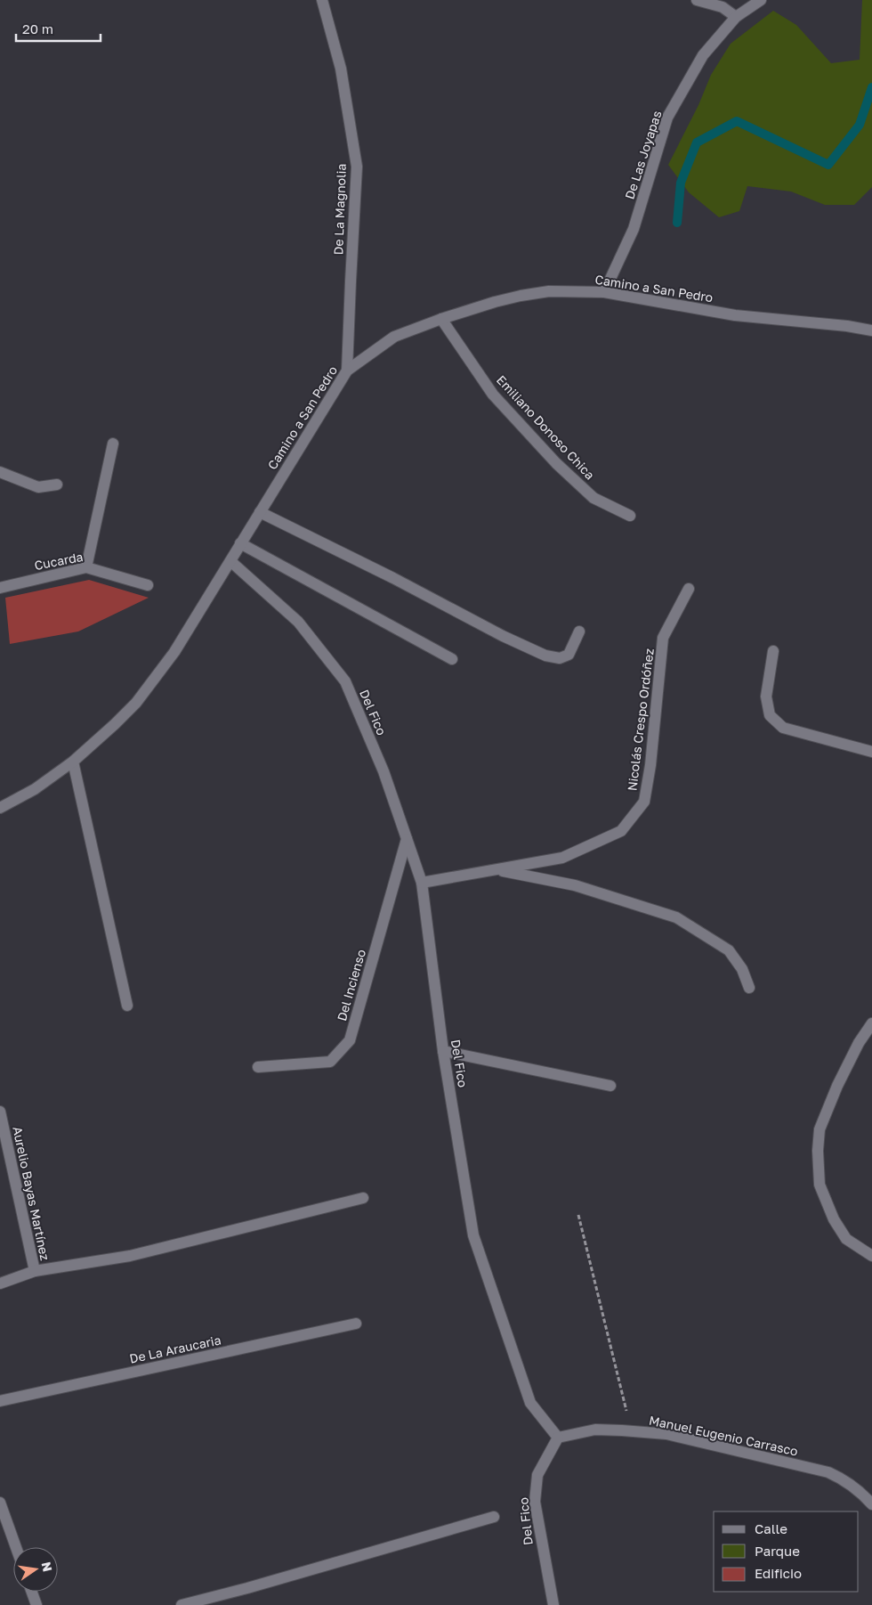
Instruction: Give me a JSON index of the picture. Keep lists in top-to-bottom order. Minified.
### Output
{"streets":{"street":["De Las Joyapas","De La Magnolia","Camino a San Pedro","Emiliano Donoso Chica","Cucarda","Del Fico","Nicolás Crespo Ordóñez","Del Incienso","Aurelio Bayas Martínez","De La Araucaria","Manuel Eugenio Carrasco"]},"crossings":[["De Las Joyapas","Camino a San Pedro"],["De La Magnolia","Camino a San Pedro"],["Camino a San Pedro","Emiliano Donoso Chica"],["Camino a San Pedro","Del Fico"],["Del Fico","Nicolás Crespo Ordóñez"],["Del Fico","Del Incienso"],["Del Fico","Manuel Eugenio Carrasco"]],"legend":["Calle","Parque","Edificio"],"scale_bar":"20 m","north":"right"}
